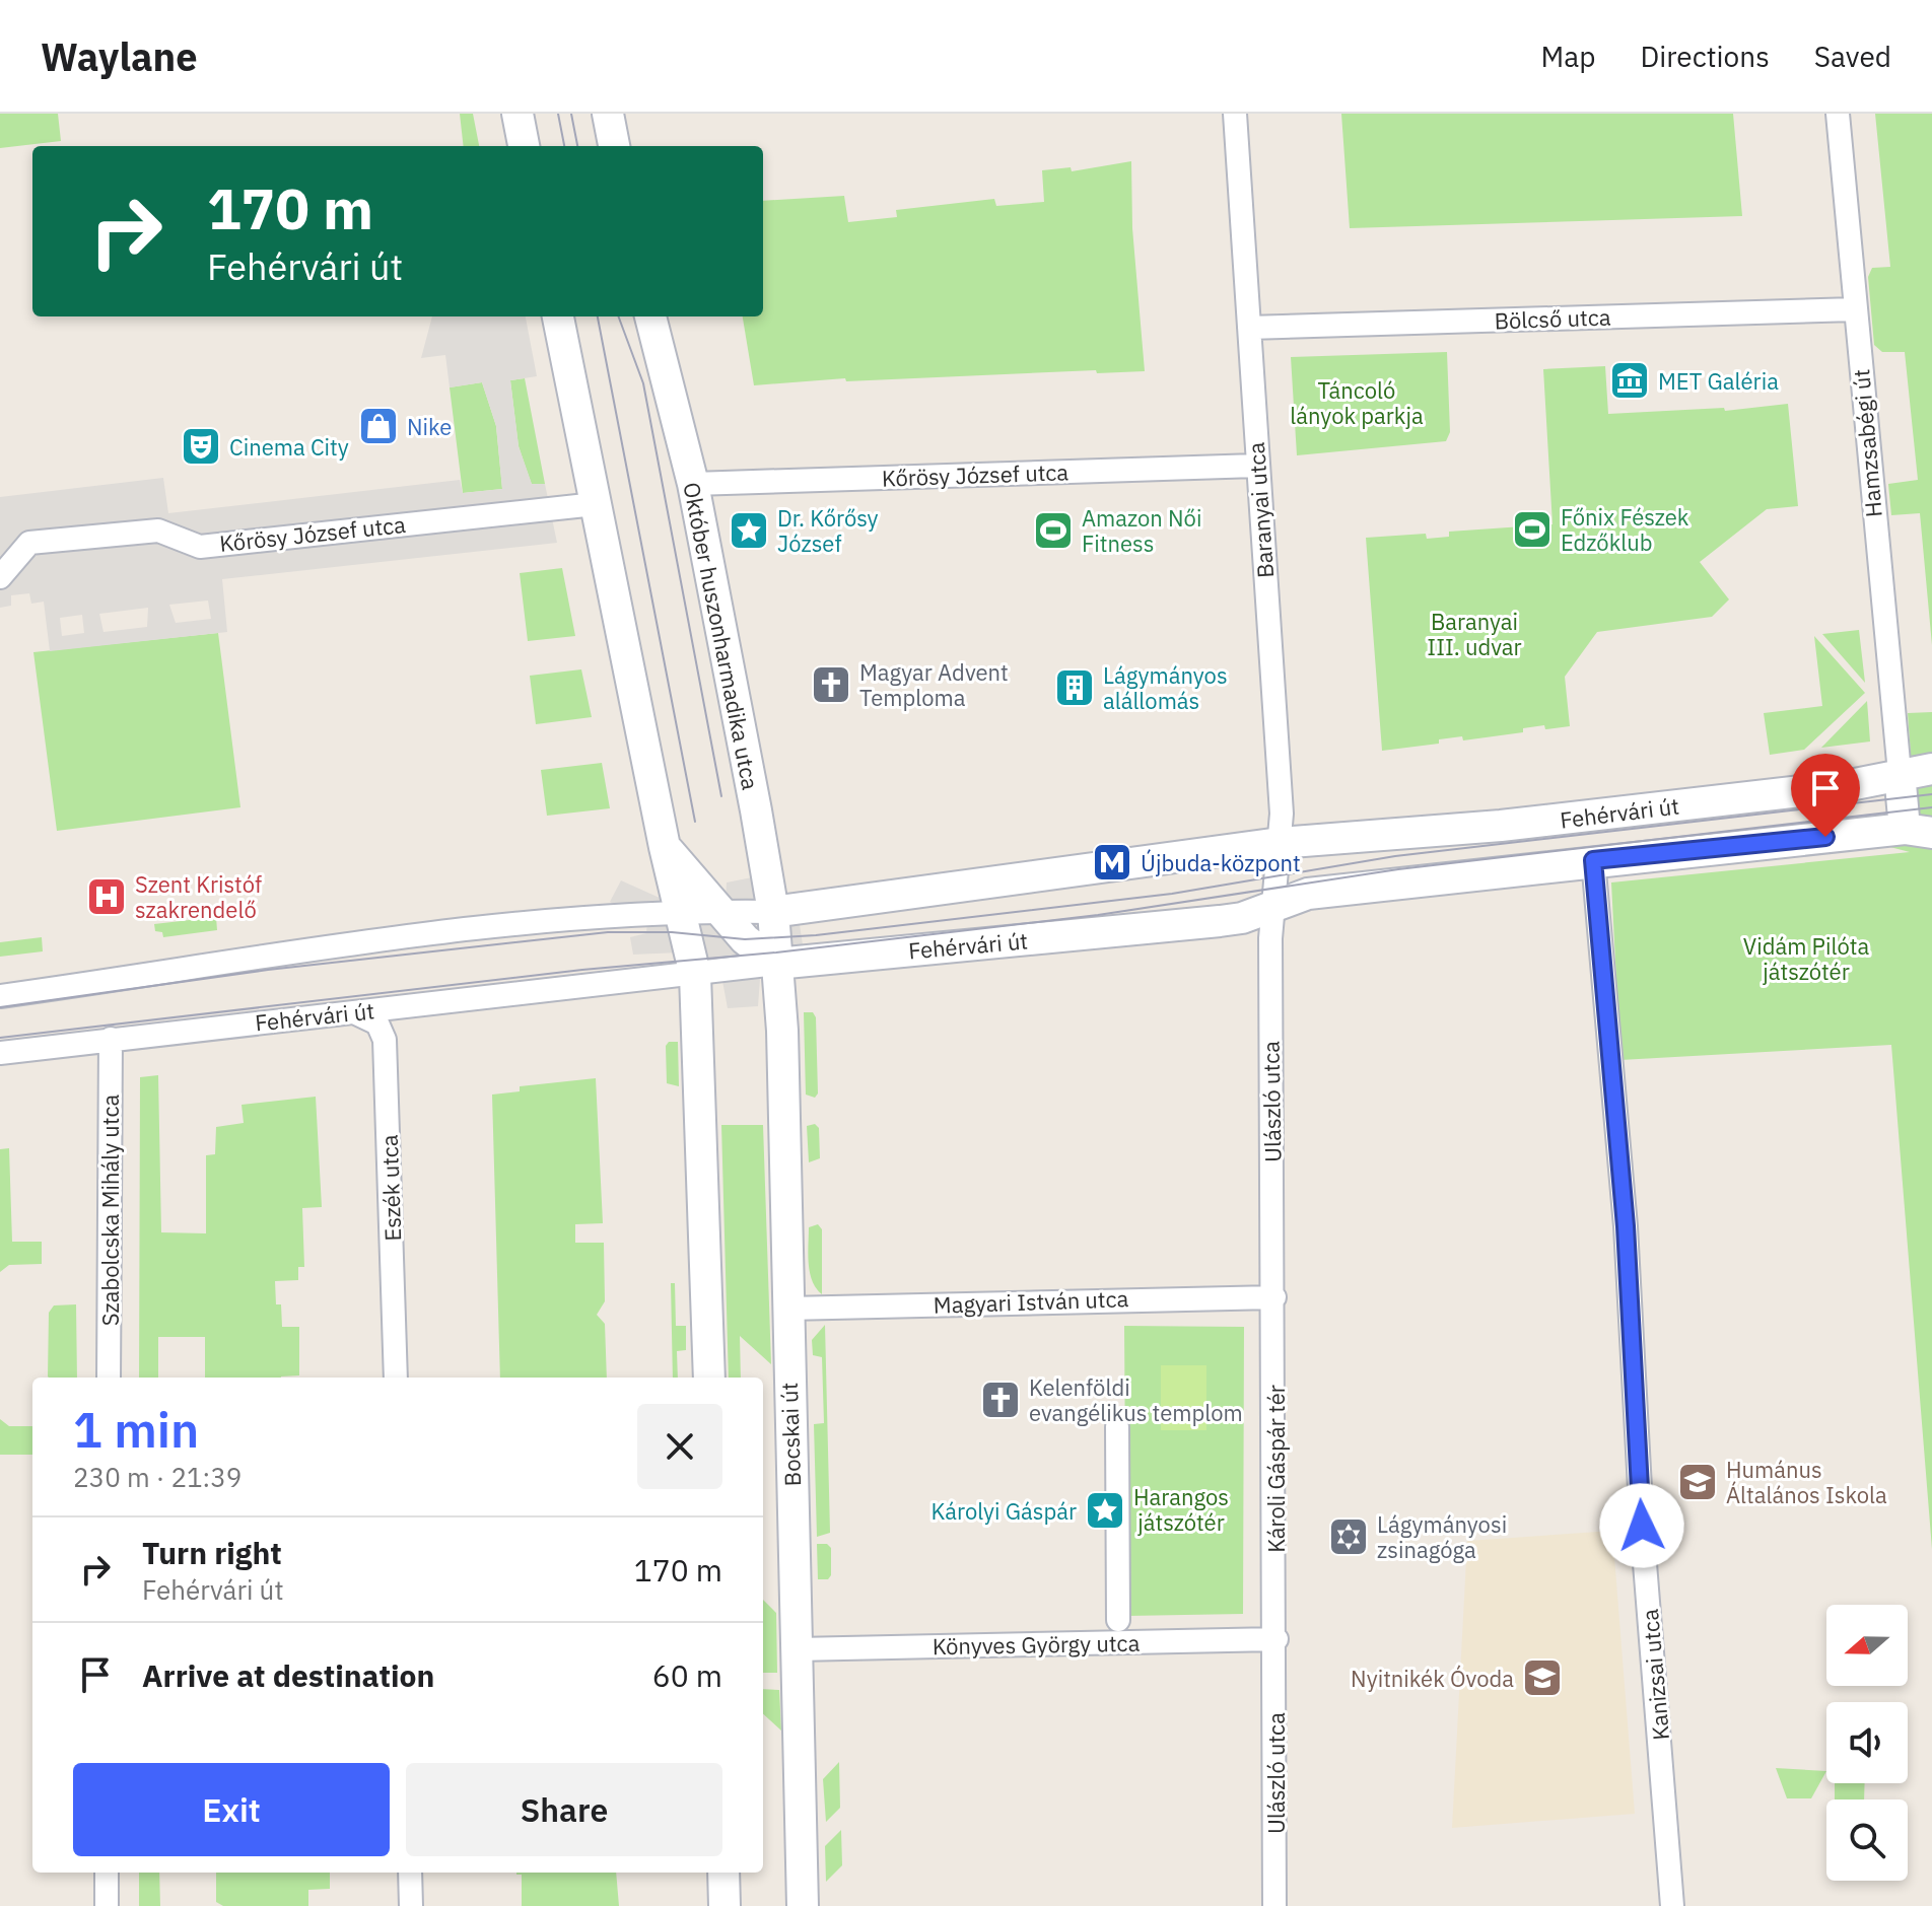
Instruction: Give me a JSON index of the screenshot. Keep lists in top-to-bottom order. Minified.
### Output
{"streets":{"main road":["Október huszonharmadika utca","Fehérvári út","Bocskai út"],"street":["Bölcső utca","Hamzsabégi út","Kőrösy József utca","Baranyai utca","Ulászló utca","Eszék utca","Szabolcska Mihály utca","Magyari István utca","Károli Gáspár tér","Könyves György utca","Kanizsai utca"]},"crossings":[["Bölcső utca","Hamzsabégi út"],["Bölcső utca","Baranyai utca"],["Hamzsabégi út","Fehérvári út"],["Kőrösy József utca","Baranyai utca"],["Kőrösy József utca","Október huszonharmadika utca"],["Baranyai utca","Fehérvári út"],["Baranyai utca","Ulászló utca"],["Október huszonharmadika utca","Fehérvári út"],["Október huszonharmadika utca","Bocskai út"],["Fehérvári út","Ulászló utca"],["Fehérvári út","Eszék utca"],["Fehérvári út","Szabolcska Mihály utca"],["Fehérvári út","Bocskai út"],["Fehérvári út","Kanizsai utca"],["Ulászló utca","Magyari István utca"],["Ulászló utca","Károli Gáspár tér"],["Ulászló utca","Könyves György utca"],["Magyari István utca","Bocskai út"],["Magyari István utca","Károli Gáspár tér"],["Bocskai út","Könyves György utca"],["Károli Gáspár tér","Könyves György utca"]],"parks":["Táncoló lányok parkja","Baranyai III. udvar","Vidám Pilóta játszótér","Harangos játszótér"],"places":{"museum":["MET Galéria"],"shop":["Nike"],"theatre":["Cinema City"],"sports":["Főnix Fészek Edzőklub","Amazon Női Fitness"],"place":["Dr. Kőrősy József","Károlyi Gáspár"],"church":["Magyar Advent Temploma","Kelenföldi evangélikus templom"],"building":["Lágymányos alállomás"],"metro station":["Újbuda-központ"],"hospital":["Szent Kristóf szakrendelő"],"school or university":["Humánus Általános Iskola","Nyitnikék Óvoda"],"synagogue":["Lágymányosi zsinagóga"]},"north":"left","page":{"header":"Waylane","nav":["Map","Directions","Saved"],"turn":["170 m","Fehérvári út"],"heading":["1 min","230 m · 21:39"],"list":[{"name":"Turn right","note":"Fehérvári út","value":"170 m"},{"name":"Arrive at destination","value":"60 m"}],"buttons":["Exit","Share"]}}
